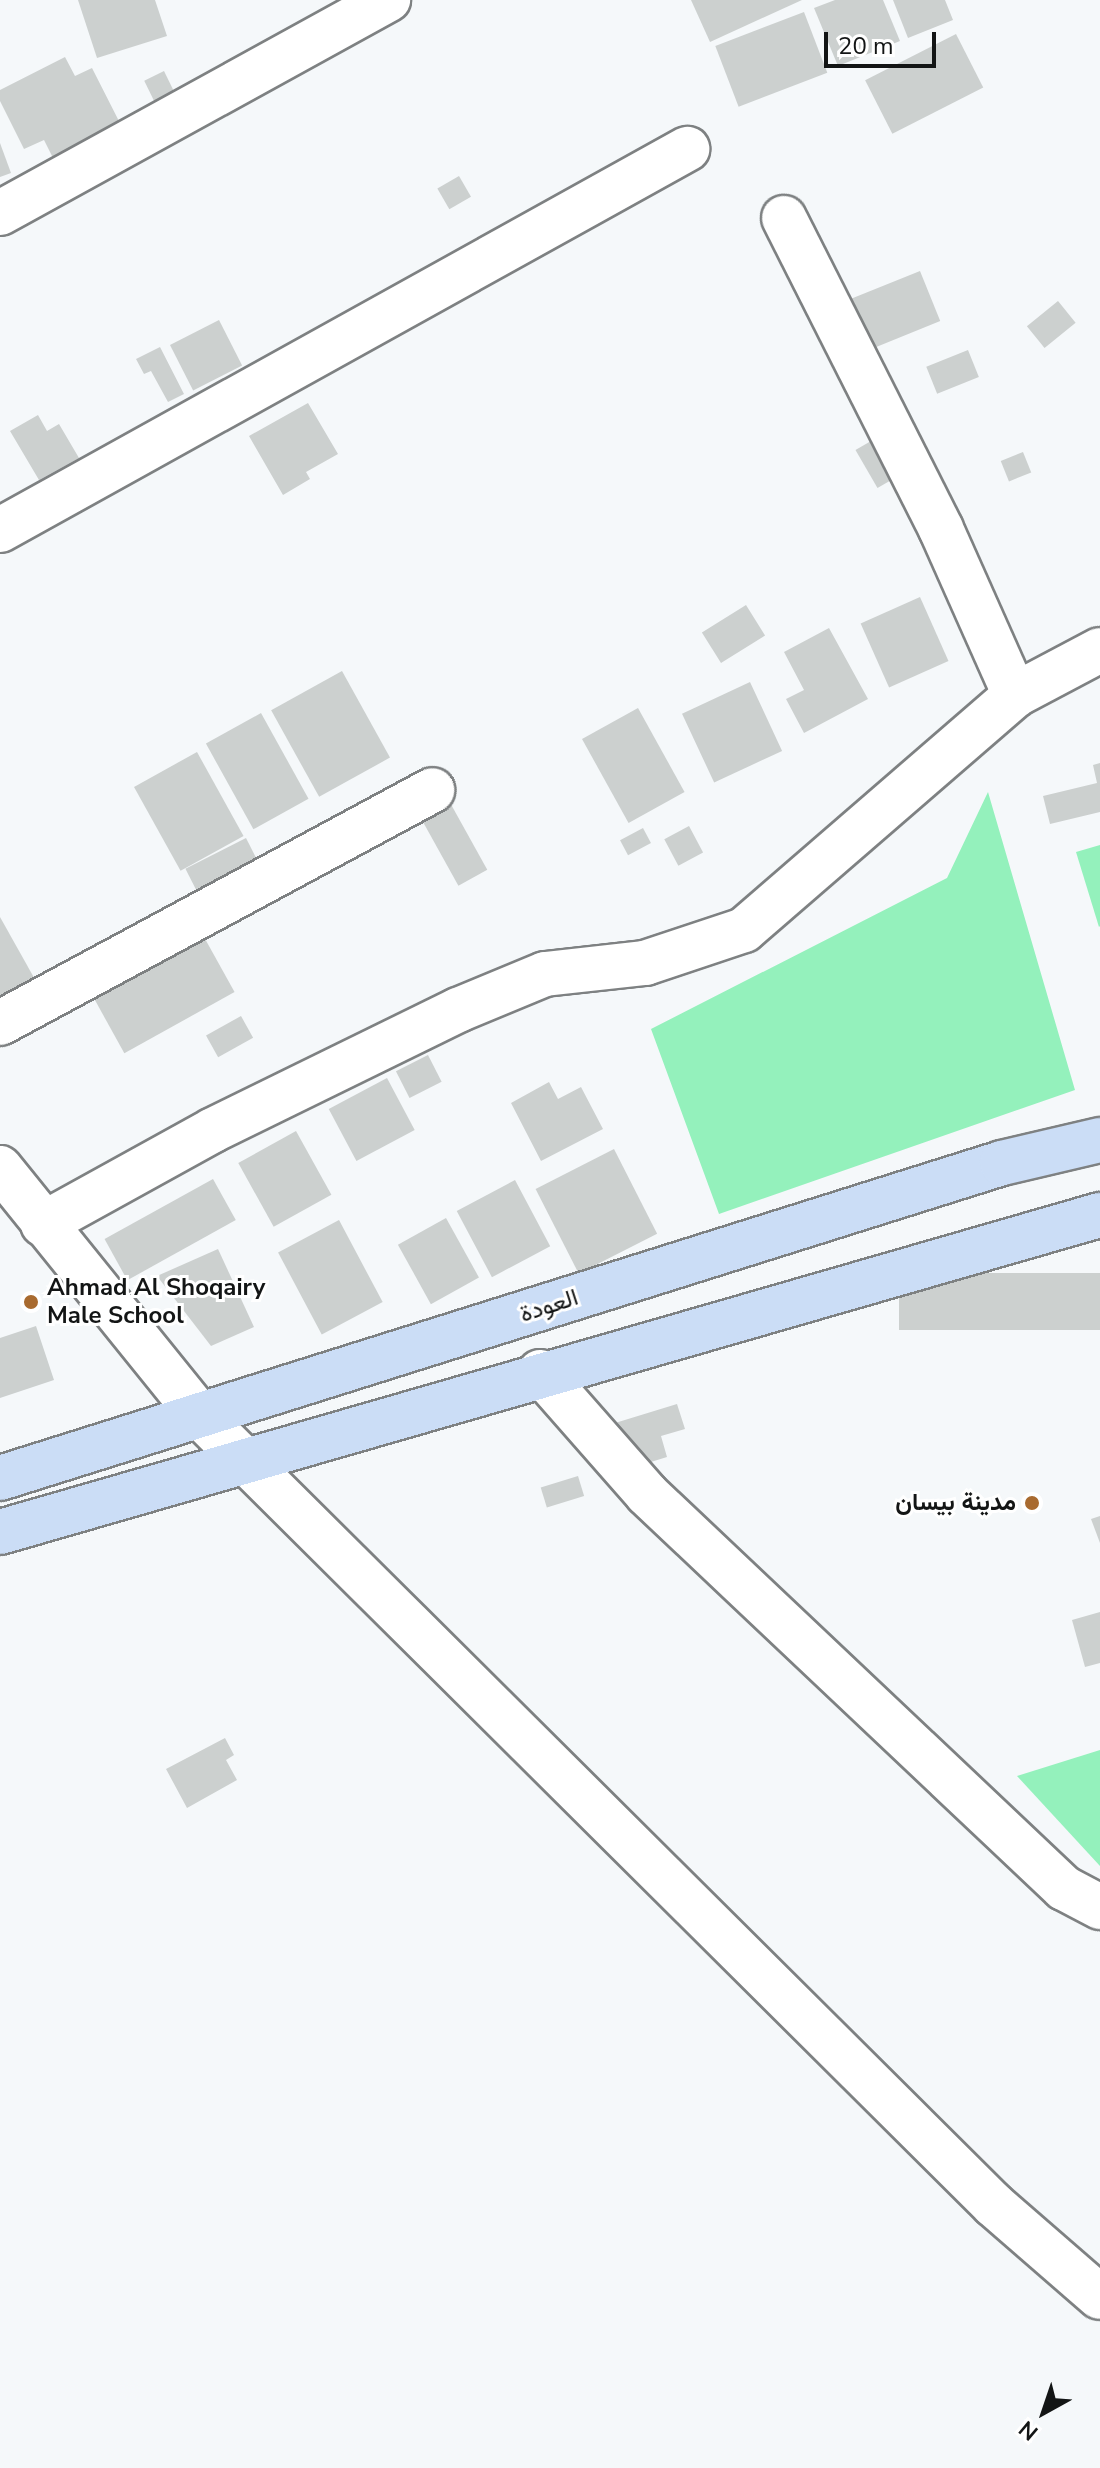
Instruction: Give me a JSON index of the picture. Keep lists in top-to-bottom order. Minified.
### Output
{"streets":{"main road":["العودة"]},"places":["Ahmad Al Shoqairy Male School","مدينة بيسان"],"scale_bar":"20 m","north":"bottom left"}
